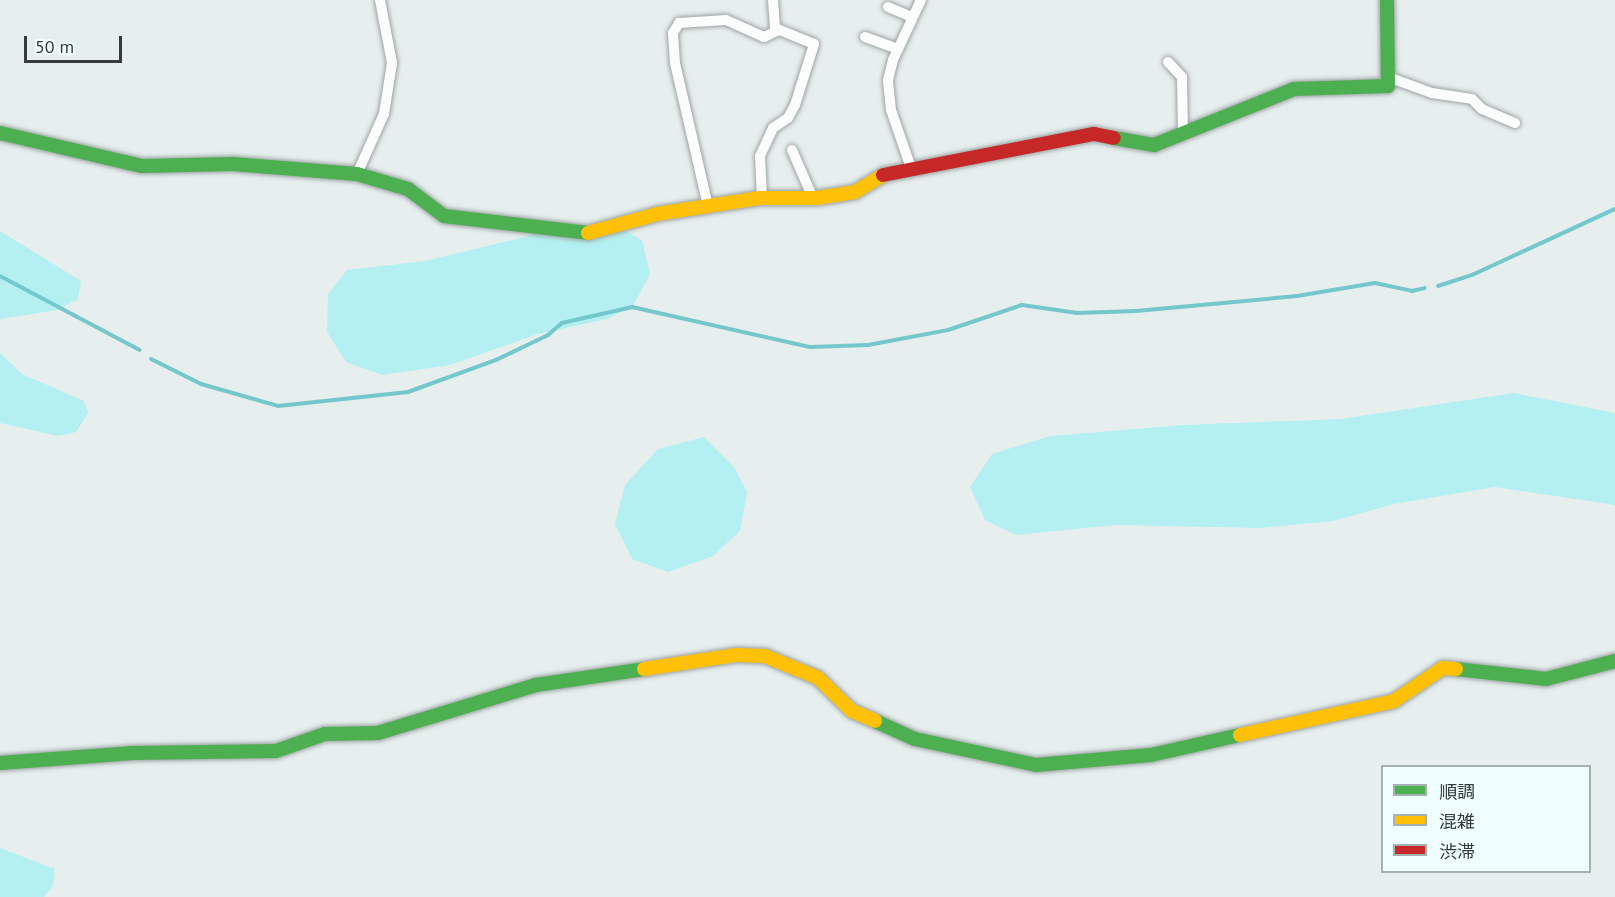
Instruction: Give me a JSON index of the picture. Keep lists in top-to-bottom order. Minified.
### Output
{"legend":["順調","混雑","渋滞"],"scale_bar":"50 m"}
